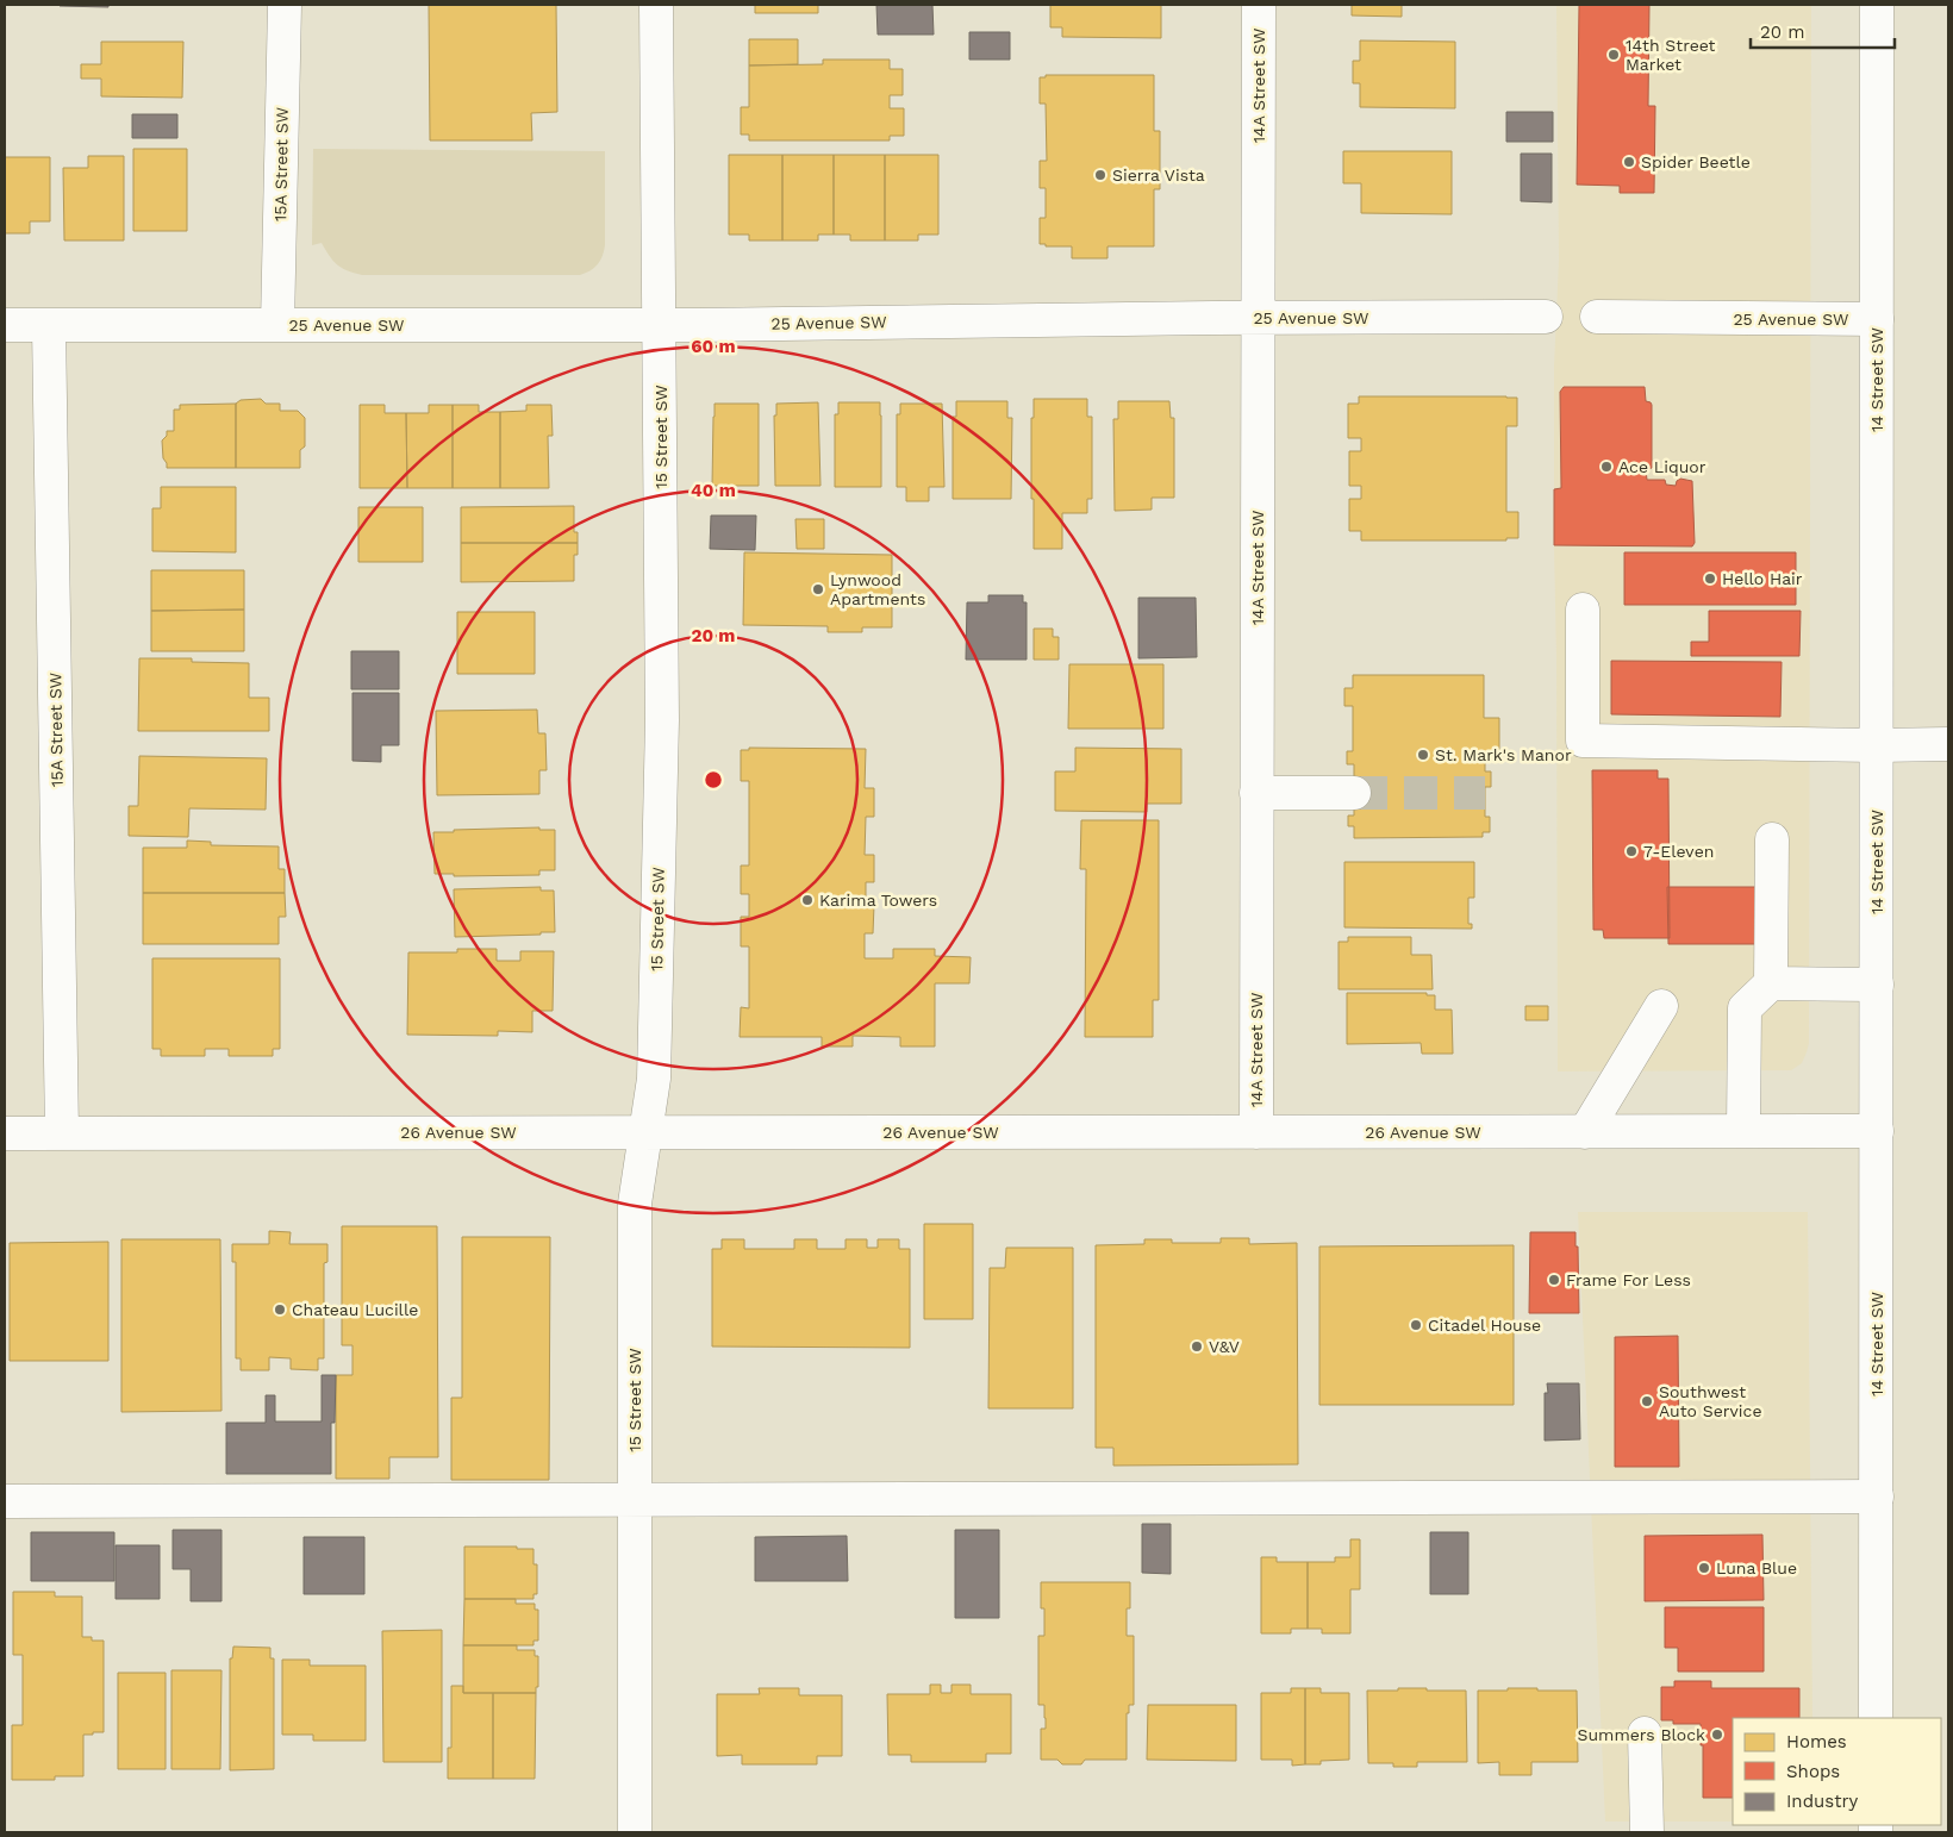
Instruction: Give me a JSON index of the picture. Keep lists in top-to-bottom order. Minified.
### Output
{"streets":{"street":["14A Street SW","15A Street SW","25 Avenue SW","14 Street SW","15 Street SW","26 Avenue SW"]},"crossings":[["14A Street SW","25 Avenue SW"],["14A Street SW","26 Avenue SW"],["15A Street SW","25 Avenue SW"],["15A Street SW","26 Avenue SW"],["25 Avenue SW","14 Street SW"],["25 Avenue SW","15 Street SW"],["14 Street SW","26 Avenue SW"],["15 Street SW","26 Avenue SW"]],"places":["14th Street Market","Spider Beetle","Sierra Vista","Ace Liquor","Hello Hair","Lynwood Apartments","St. Mark's Manor","7-Eleven","Karima Towers","Frame For Less","Chateau Lucille","Citadel House","V&V","Southwest Auto Service","Luna Blue","Summers Block"],"legend":["Homes","Shops","Industry"],"scale_bar":"20 m","rings":["60 m","40 m","20 m"]}
